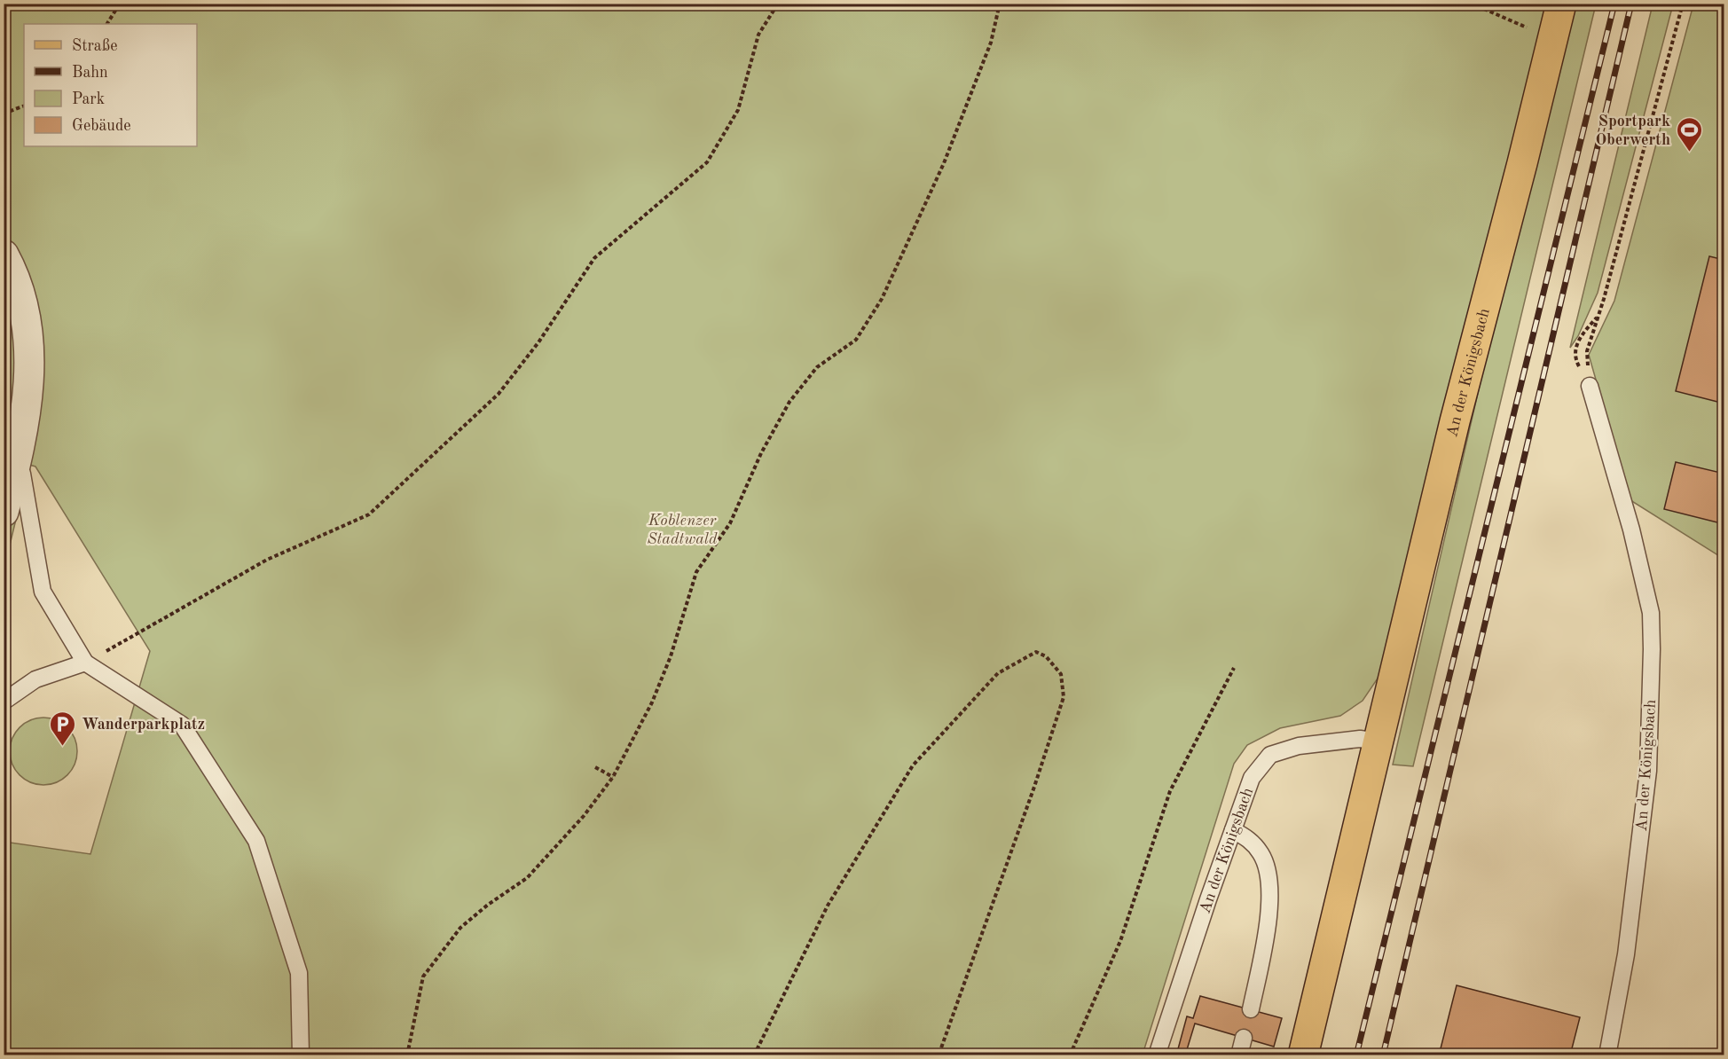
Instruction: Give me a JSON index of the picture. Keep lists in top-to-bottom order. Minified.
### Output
{"streets":{"main road":["An der Königsbach"]},"parks":["Koblenzer Stadtwald"],"places":{"sports":["Sportpark Oberwerth"],"parking":["Wanderparkplatz"]},"legend":["Straße","Bahn","Park","Gebäude"]}
